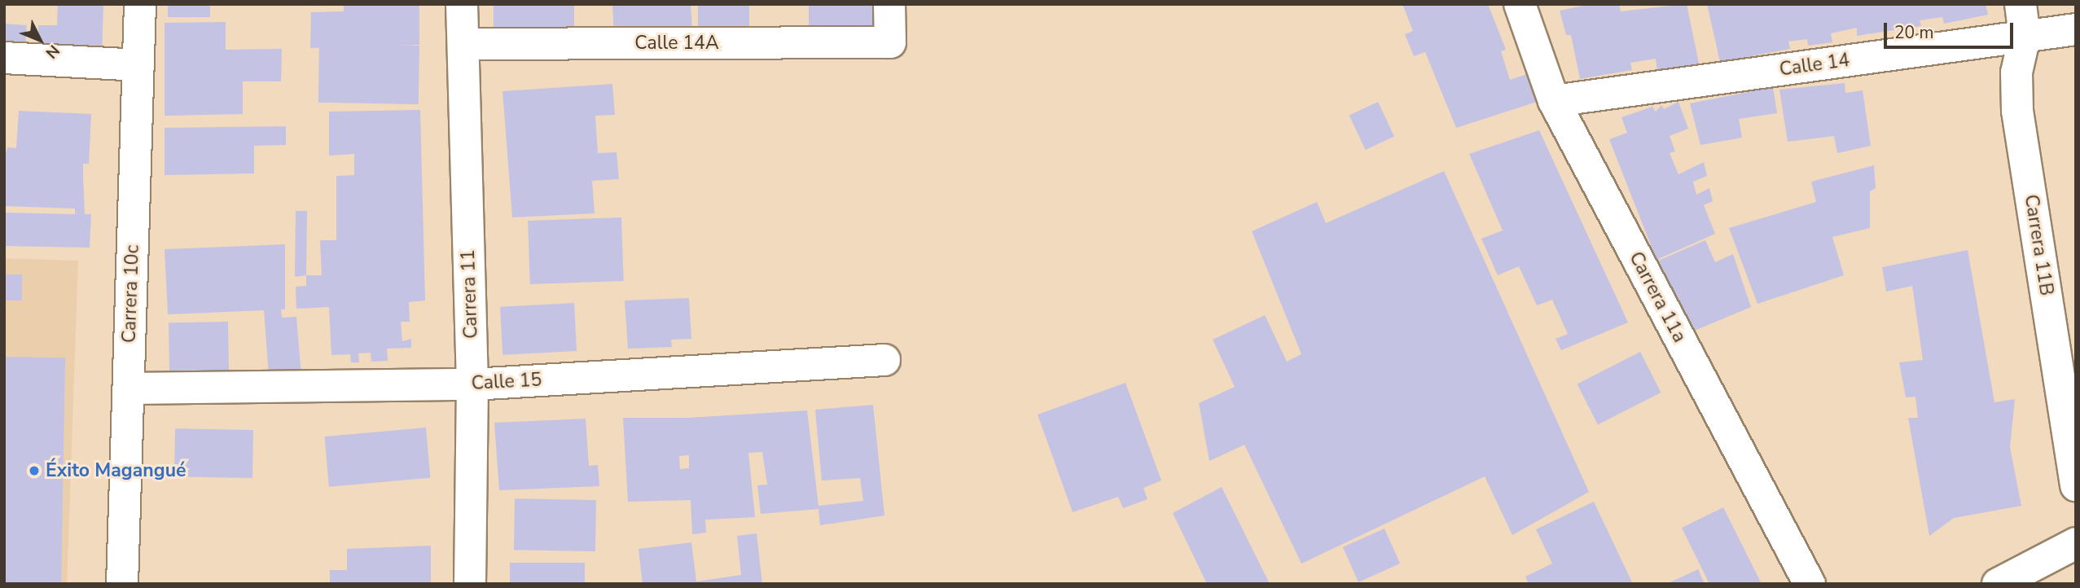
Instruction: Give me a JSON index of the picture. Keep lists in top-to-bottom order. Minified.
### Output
{"streets":{"street":["Calle 14A","Calle 14","Carrera 11B","Carrera 10c","Carrera 11","Carrera 11a","Calle 15"]},"crossings":[["Calle 14A","Carrera 11"],["Calle 14","Carrera 11B"],["Calle 14","Carrera 11a"],["Carrera 10c","Calle 15"],["Carrera 11","Calle 15"]],"places":["Éxito Magangué"],"scale_bar":"20 m","north":"bottom right"}
